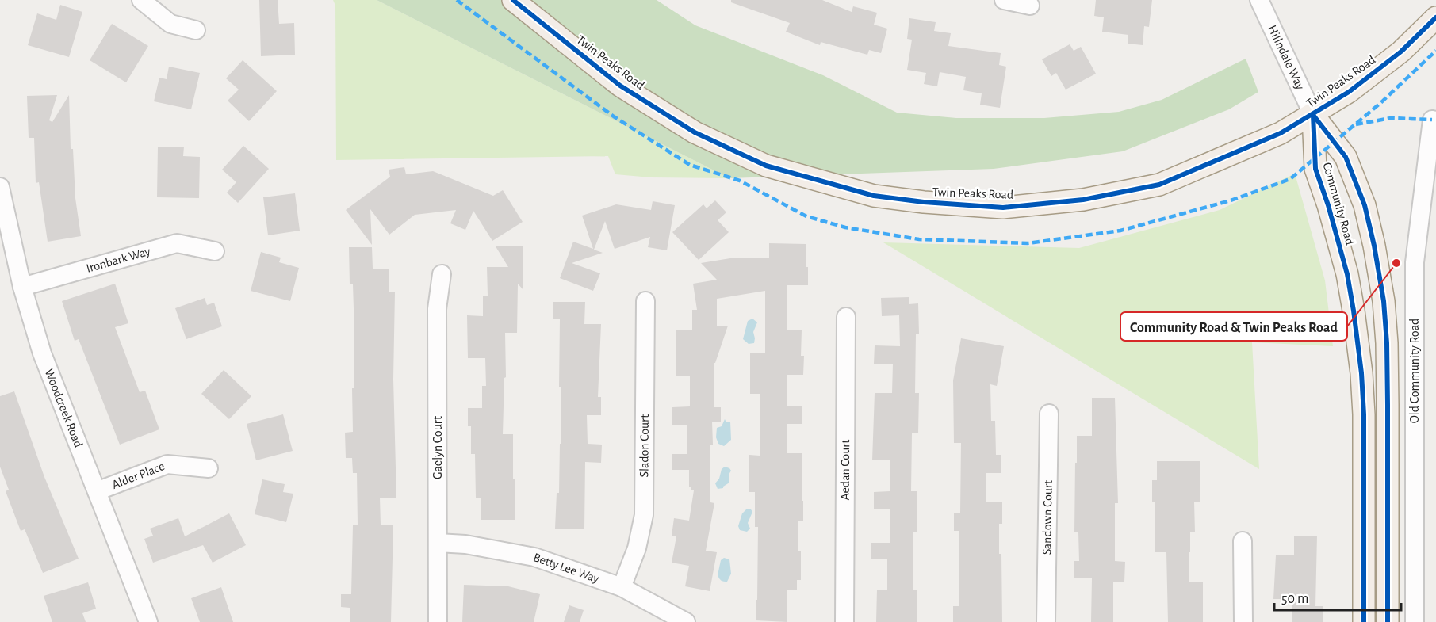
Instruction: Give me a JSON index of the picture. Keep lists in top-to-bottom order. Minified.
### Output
{"streets":{"main road":["Twin Peaks Road","Community Road"],"street":["Hillndale Way","Ironbark Way","Old Community Road","Woodcreek Road","Sladon Court","Gaelyn Court","Aedan Court","Alder Place","Sandown Court","Betty Lee Way"]},"crossings":[["Hillndale Way","Twin Peaks Road"],["Hillndale Way","Community Road"],["Twin Peaks Road","Community Road"],["Ironbark Way","Woodcreek Road"],["Woodcreek Road","Alder Place"],["Sladon Court","Betty Lee Way"],["Gaelyn Court","Betty Lee Way"]],"places":["Community Road & Twin Peaks Road"],"scale_bar":"50 m"}
